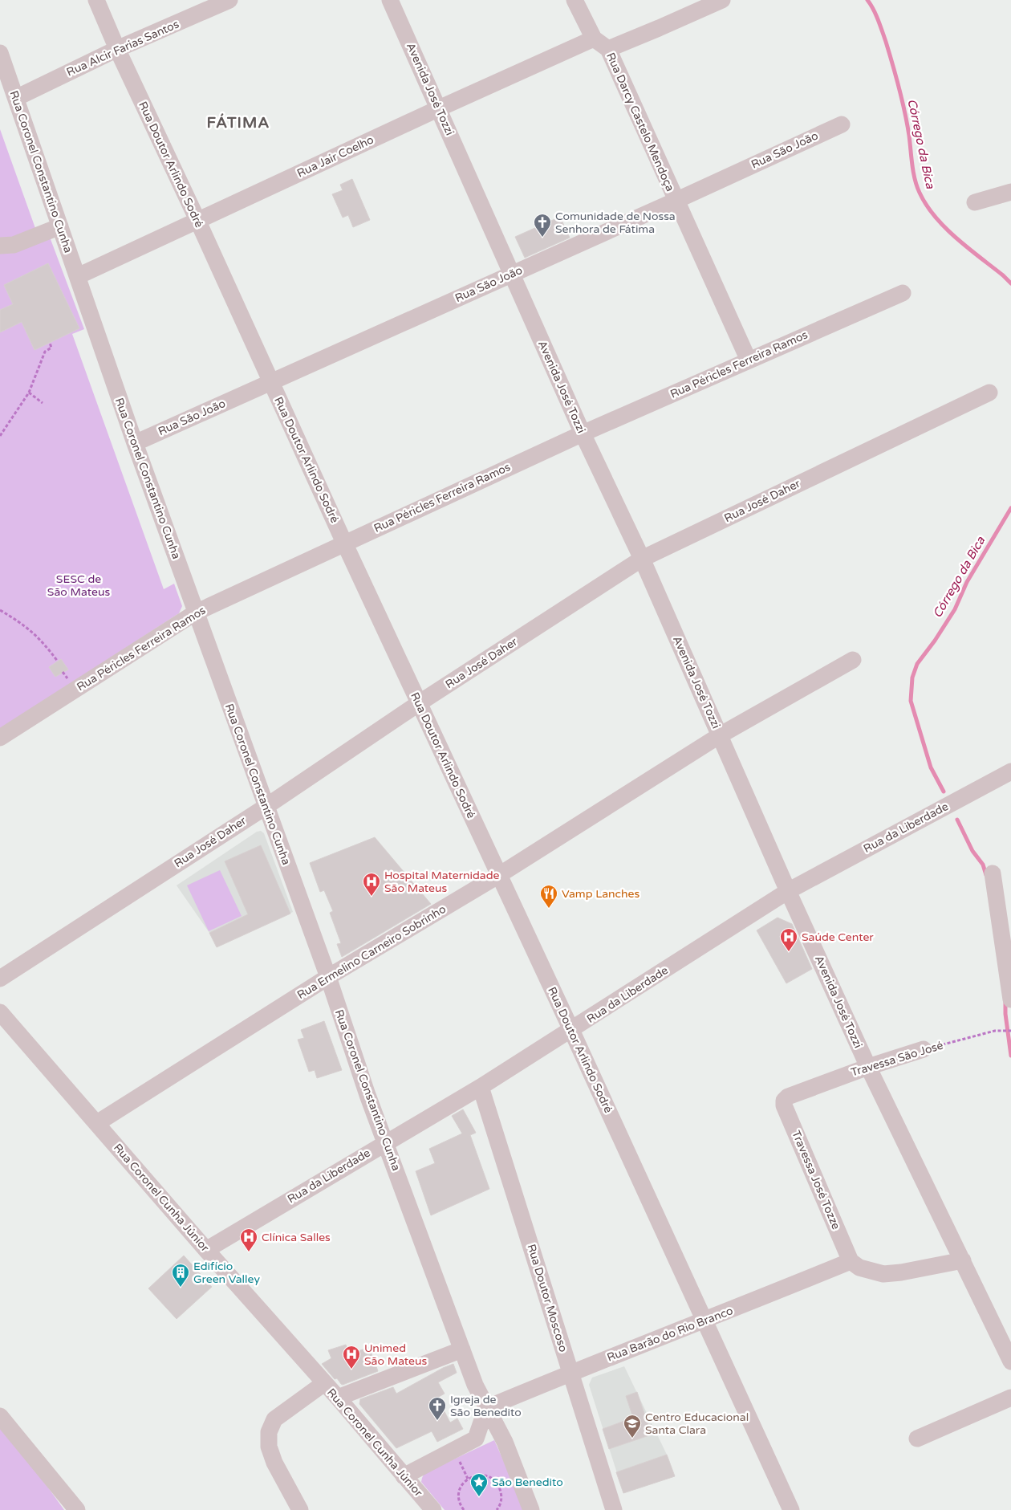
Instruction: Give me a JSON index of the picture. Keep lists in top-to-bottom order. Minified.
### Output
{"streets":{"street":["Rua Alcir Farias Santos","Avenida José Tozzi","Rua Darcy Castelo Mendoça","Rua São João","Rua Jair Coelho","Rua Doutor Arlindo Sodré","Rua Coronel Constantino Cunha","Rua Péricles Ferreira Ramos","Rua José Daher","Rua da Liberdade","Rua Ermelino Carneiro Sobrinho","Travessa São José","Travessa José Tozze","Rua Coronel Cunha Júnior","Rua Doutor Moscoso","Rua Barão do Rio Branco"]},"crossings":[["Rua Alcir Farias Santos","Rua Doutor Arlindo Sodré"],["Rua Alcir Farias Santos","Rua Coronel Constantino Cunha"],["Avenida José Tozzi","Rua São João"],["Avenida José Tozzi","Rua Jair Coelho"],["Avenida José Tozzi","Rua Péricles Ferreira Ramos"],["Avenida José Tozzi","Rua José Daher"],["Avenida José Tozzi","Rua da Liberdade"],["Avenida José Tozzi","Rua Ermelino Carneiro Sobrinho"],["Avenida José Tozzi","Travessa São José"],["Rua Darcy Castelo Mendoça","Rua São João"],["Rua Darcy Castelo Mendoça","Rua Jair Coelho"],["Rua Darcy Castelo Mendoça","Rua Péricles Ferreira Ramos"],["Rua São João","Rua Doutor Arlindo Sodré"],["Rua São João","Rua Coronel Constantino Cunha"],["Rua Jair Coelho","Rua Doutor Arlindo Sodré"],["Rua Jair Coelho","Rua Coronel Constantino Cunha"],["Rua Doutor Arlindo Sodré","Rua Péricles Ferreira Ramos"],["Rua Doutor Arlindo Sodré","Rua José Daher"],["Rua Doutor Arlindo Sodré","Rua da Liberdade"],["Rua Doutor Arlindo Sodré","Rua Ermelino Carneiro Sobrinho"],["Rua Doutor Arlindo Sodré","Rua Barão do Rio Branco"],["Rua Coronel Constantino Cunha","Rua Péricles Ferreira Ramos"],["Rua Coronel Constantino Cunha","Rua José Daher"],["Rua Coronel Constantino Cunha","Rua da Liberdade"],["Rua Coronel Constantino Cunha","Rua Ermelino Carneiro Sobrinho"],["Rua Coronel Constantino Cunha","Rua Barão do Rio Branco"],["Rua da Liberdade","Rua Coronel Cunha Júnior"],["Rua da Liberdade","Rua Doutor Moscoso"],["Rua Ermelino Carneiro Sobrinho","Rua Coronel Cunha Júnior"],["Travessa São José","Travessa José Tozze"],["Travessa José Tozze","Rua Barão do Rio Branco"],["Rua Doutor Moscoso","Rua Barão do Rio Branco"]],"districts":["FÁTIMA"],"water":["Córrego da Bica"],"parks":["SESC de São Mateus"],"places":{"church":["Comunidade de Nossa Senhora de Fátima","Igreja de São Benedito"],"hospital":["Hospital Maternidade São Mateus","Saúde Center","Clínica Salles","Unimed São Mateus"],"restaurant":["Vamp Lanches"],"building":["Edifício Green Valley"],"school or university":["Centro Educacional Santa Clara"],"place":["São Benedito"]}}
